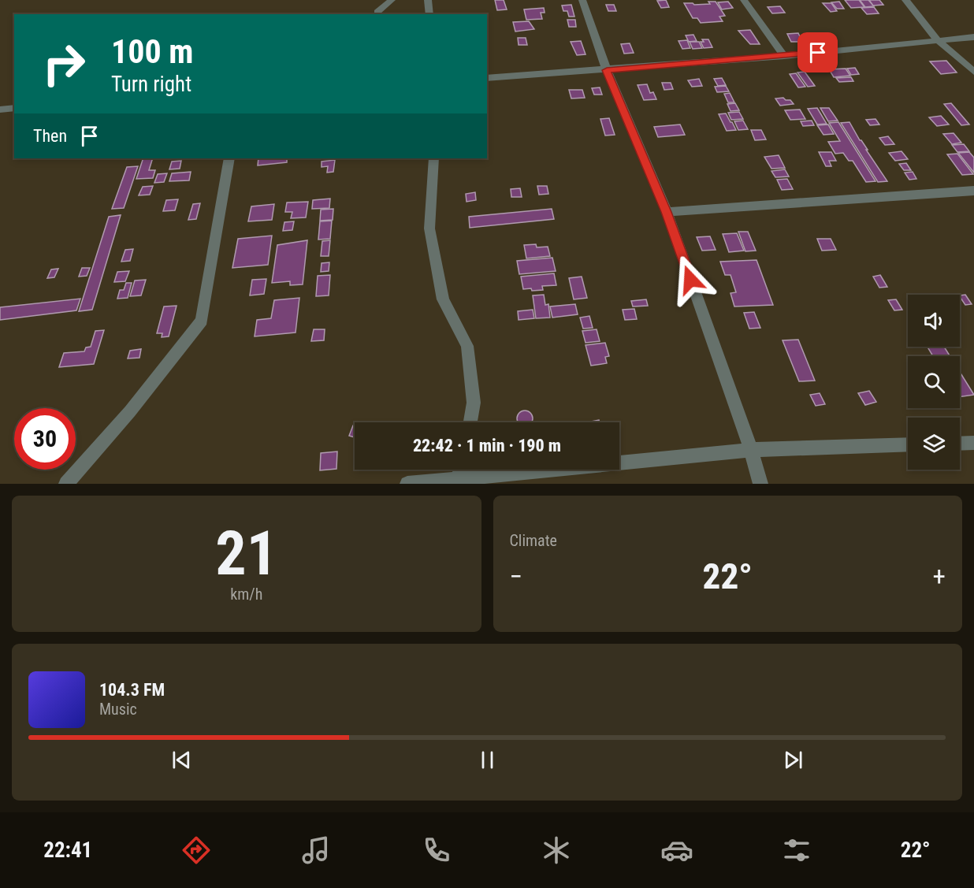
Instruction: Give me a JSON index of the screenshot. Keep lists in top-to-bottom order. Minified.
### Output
{"page":{"turn":["100 m","Turn right"],"then":"Then","limit":"30","trip":"22:42 · 1 min · 190 m","tile":[["21","km/h"],"Climate"],"heat":["−","22°","+"],"song":["104.3 FM","Music"],"tabs":["22:41","22°"]}}
